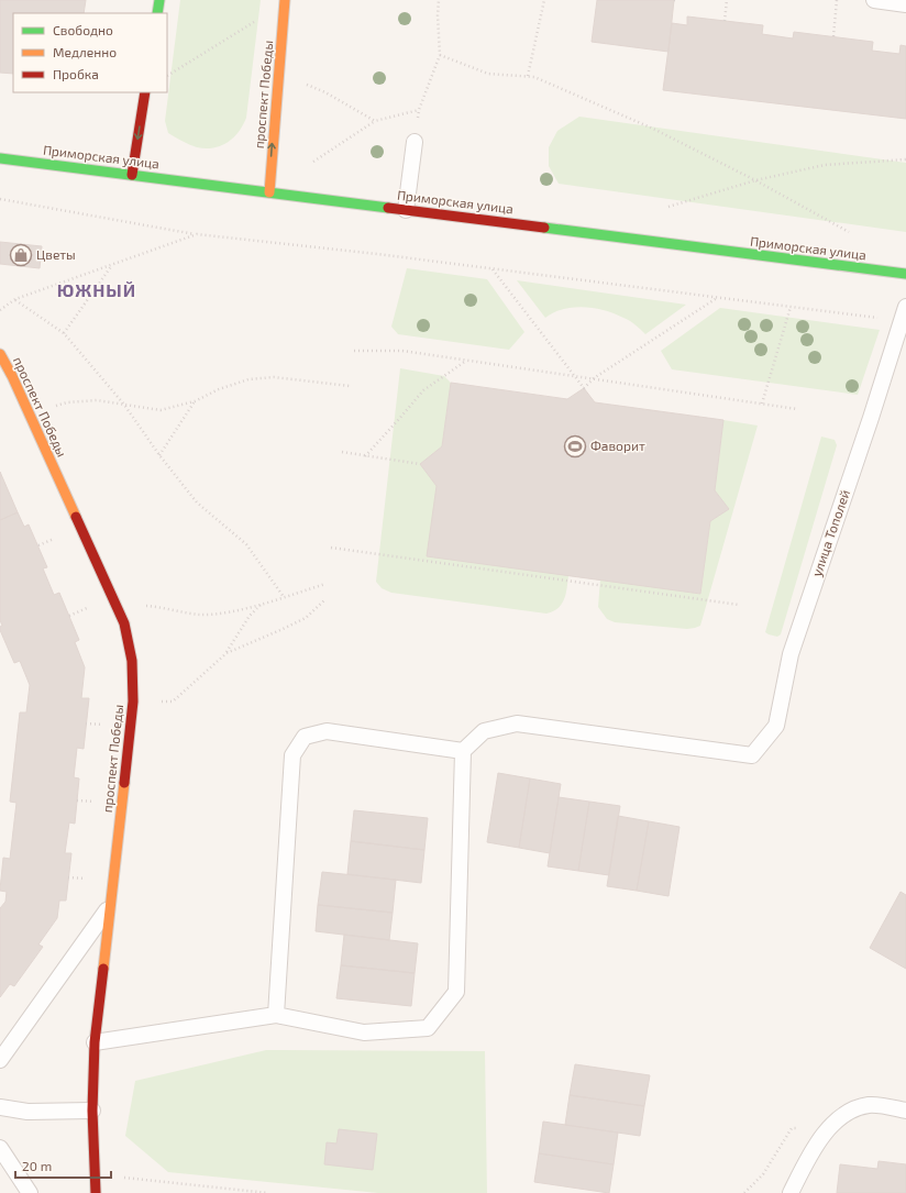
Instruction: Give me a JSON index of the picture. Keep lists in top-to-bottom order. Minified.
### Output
{"streets":{"street":["проспект Победы","Приморская улица"],"lane":["улица Тополей"]},"crossings":[["проспект Победы","Приморская улица"]],"districts":["ЮЖНЫЙ"],"places":{"shop":["Цветы"],"sports":["Фаворит"]},"legend":["Свободно","Медленно","Пробка"],"scale_bar":"20 m"}
